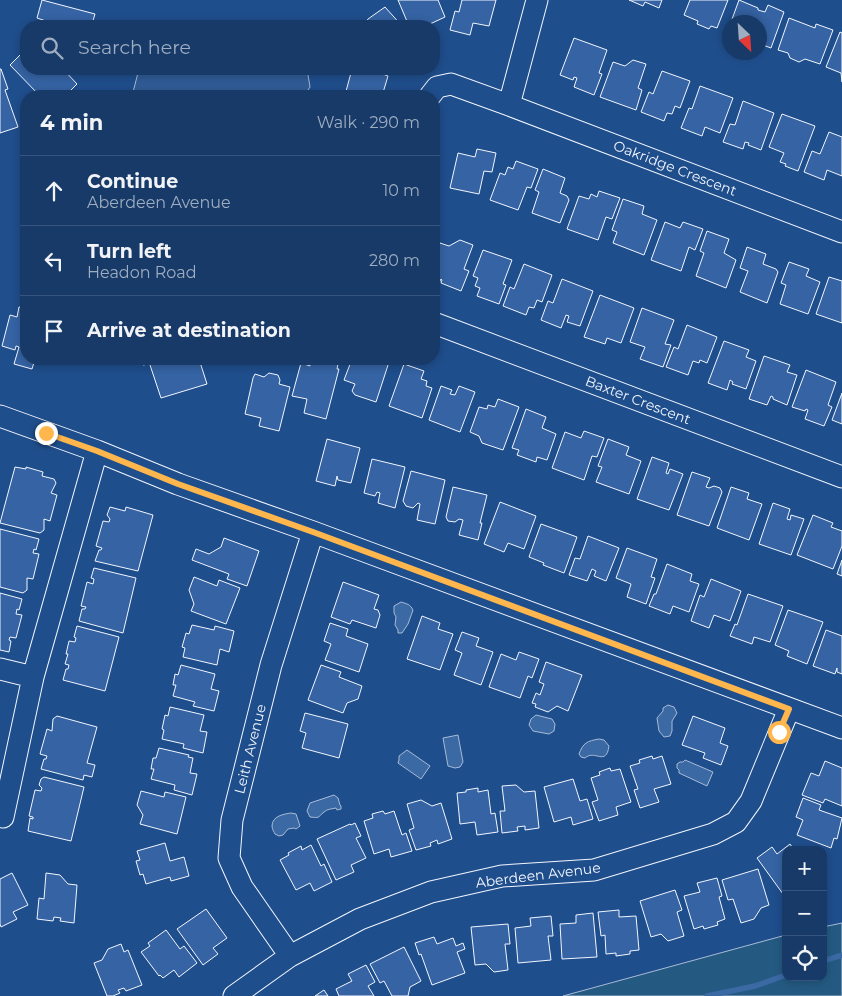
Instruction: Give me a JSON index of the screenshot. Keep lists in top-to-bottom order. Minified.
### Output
{"streets":{"street":["Oakridge Crescent","Baxter Crescent","Leith Avenue","Aberdeen Avenue"]},"crossings":[["Leith Avenue","Aberdeen Avenue"]],"north":"bottom right","page":{"search":"Search here","heading":["4 min","Walk · 290 m"],"list":[["Continue","Aberdeen Avenue","10 m"],["Turn left","Headon Road","280 m"],"Arrive at destination"],"map_buttons":["+","−"]}}
